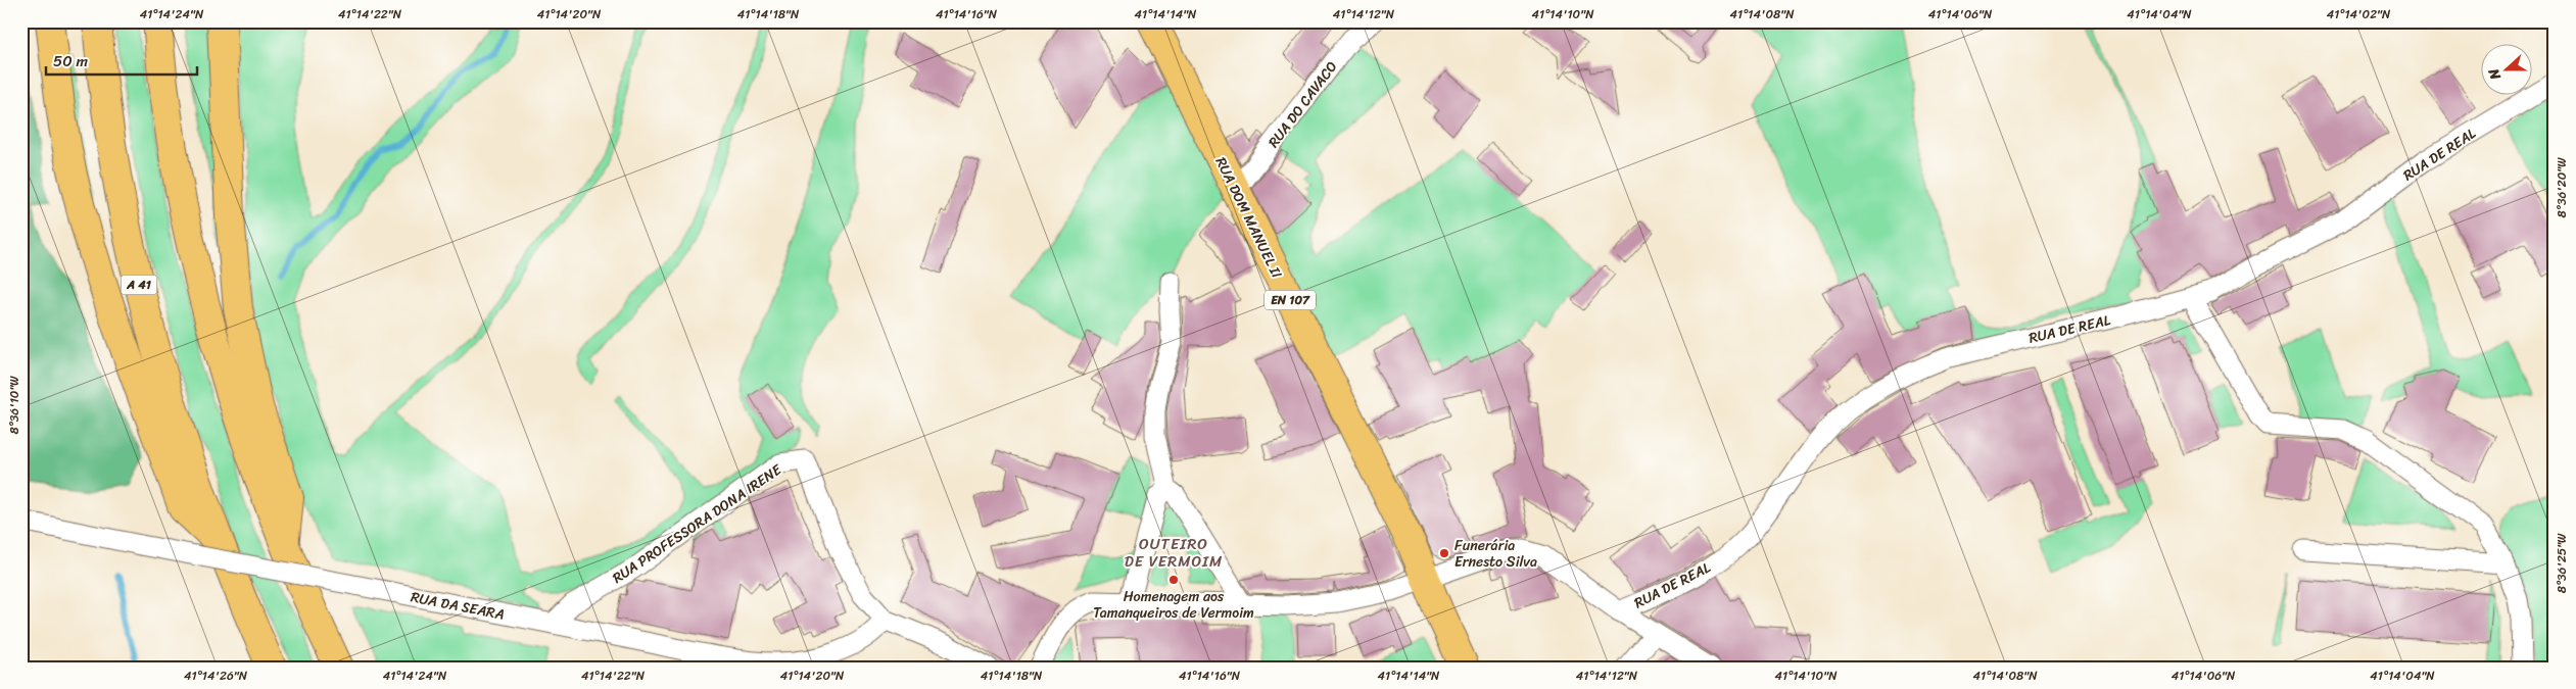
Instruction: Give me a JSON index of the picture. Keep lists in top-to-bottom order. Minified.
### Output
{"streets":{"main road":["RUA DOM MANUEL II","A 41","EN 107"],"street":["RUA DO CAVACO","RUA DE REAL","RUA PROFESSORA DONA IRENE","RUA DA SEARA"]},"crossings":[["RUA DO CAVACO","RUA DOM MANUEL II"],["RUA DOM MANUEL II","EN 107"],["RUA PROFESSORA DONA IRENE","RUA DA SEARA"]],"districts":["OUTEIRO DE VERMOIM"],"places":["Funerária Ernesto Silva","Homenagem aos Tamanqueiros de Vermoim"],"scale_bar":"50 m","north":"left","coordinates":["41°14'24\"N","41°14'22\"N","41°14'20\"N","41°14'18\"N","41°14'16\"N","41°14'14\"N","41°14'12\"N","41°14'10\"N","41°14'08\"N","41°14'06\"N","41°14'04\"N","41°14'02\"N","8°36'20\"W","8°36'10\"W","8°36'25\"W","41°14'26\"N"]}
